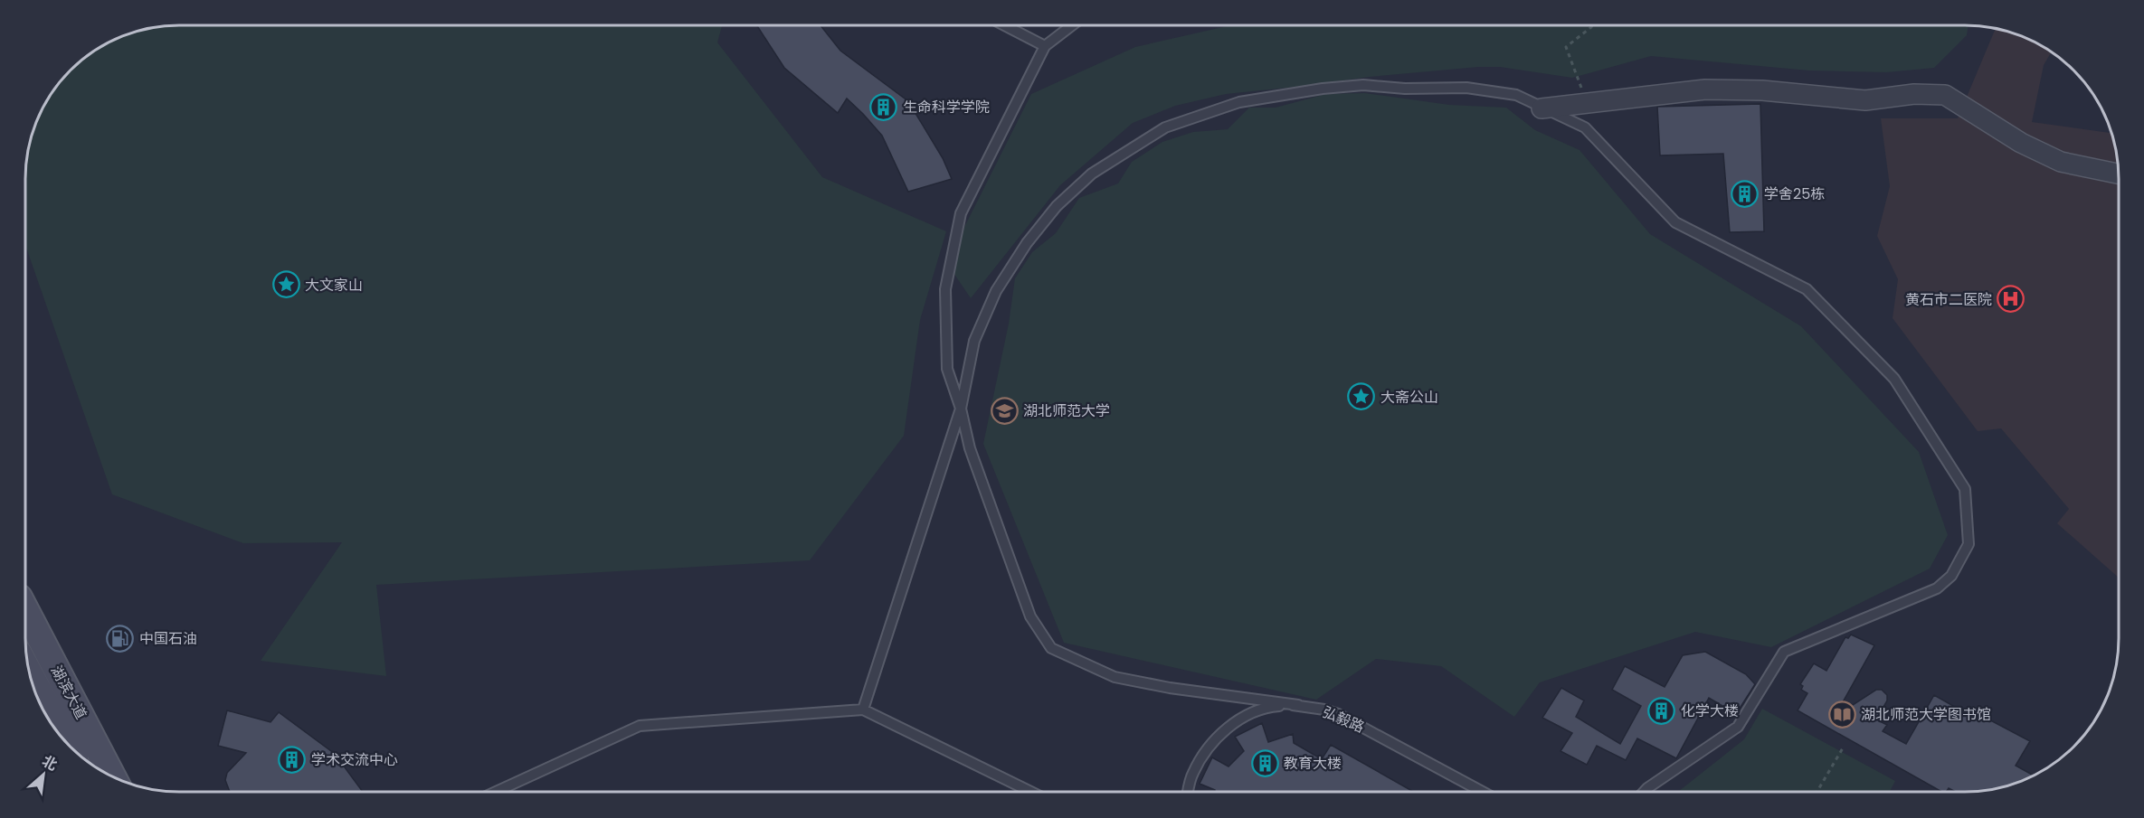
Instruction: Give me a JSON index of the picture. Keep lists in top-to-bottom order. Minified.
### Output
{"streets":{"main road":["湖滨大道"],"lane":["弘毅路"]},"places":{"building":["生命科学学院","学舍25栋","化学大楼","学术交流中心","教育大楼"],"place":["大文家山","大斋公山"],"hospital":["黄石市二医院"],"school or university":["湖北师范大学"],"fuel station":["中国石油"],"library":["湖北师范大学图书馆"]},"north":"top right"}
